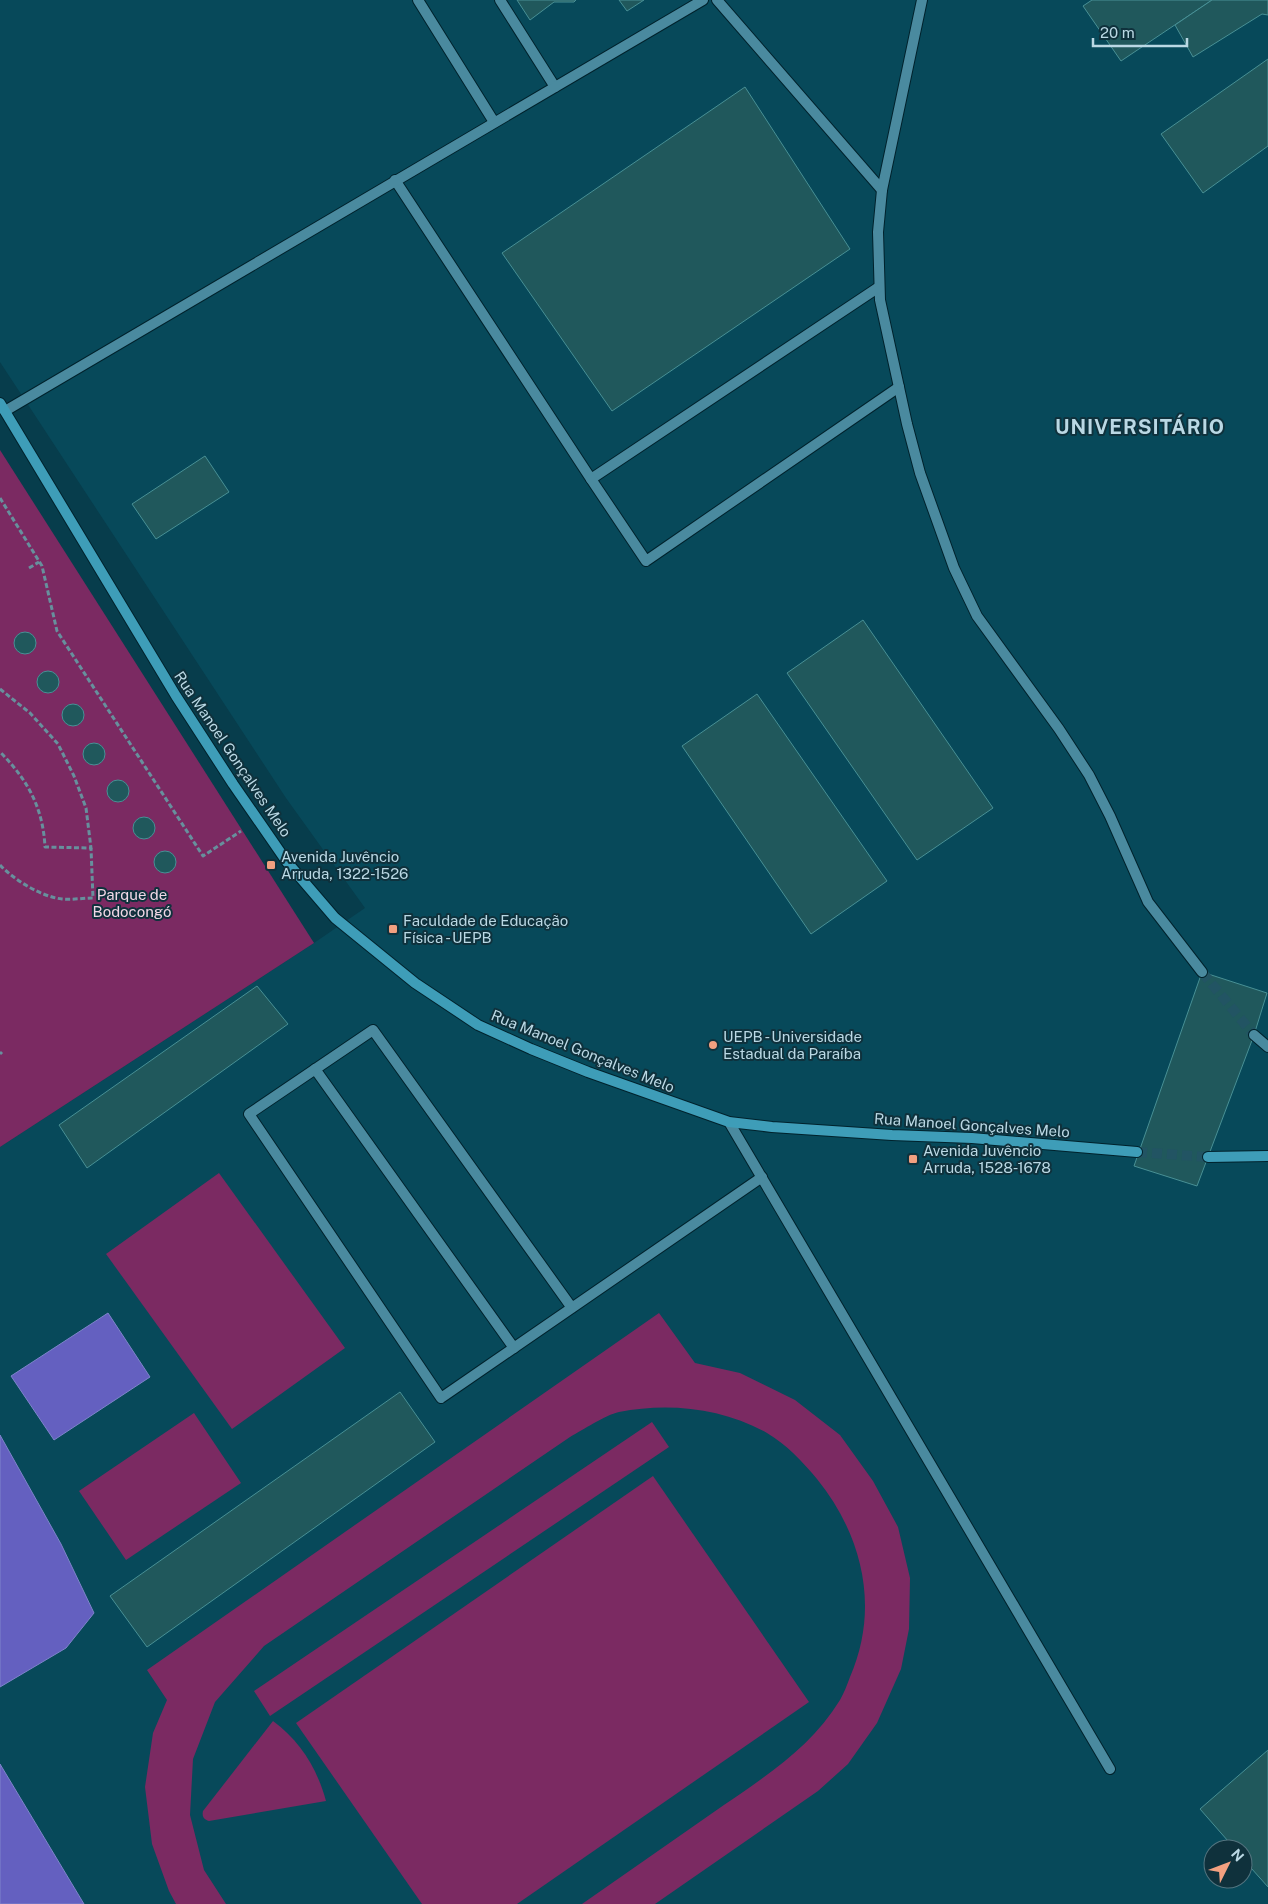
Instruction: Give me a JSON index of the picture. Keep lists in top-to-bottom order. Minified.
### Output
{"streets":{"street":["Rua Manoel Gonçalves Melo"]},"districts":["UNIVERSITÁRIO"],"parks":["Parque de Bodocongó"],"places":{"transit":["Avenida Juvêncio Arruda, 1322-1526","Faculdade de Educação Física - UEPB","Avenida Juvêncio Arruda, 1528-1678"],"other":["UEPB - Universidade Estadual da Paraíba"]},"scale_bar":"20 m","north":"top right"}
